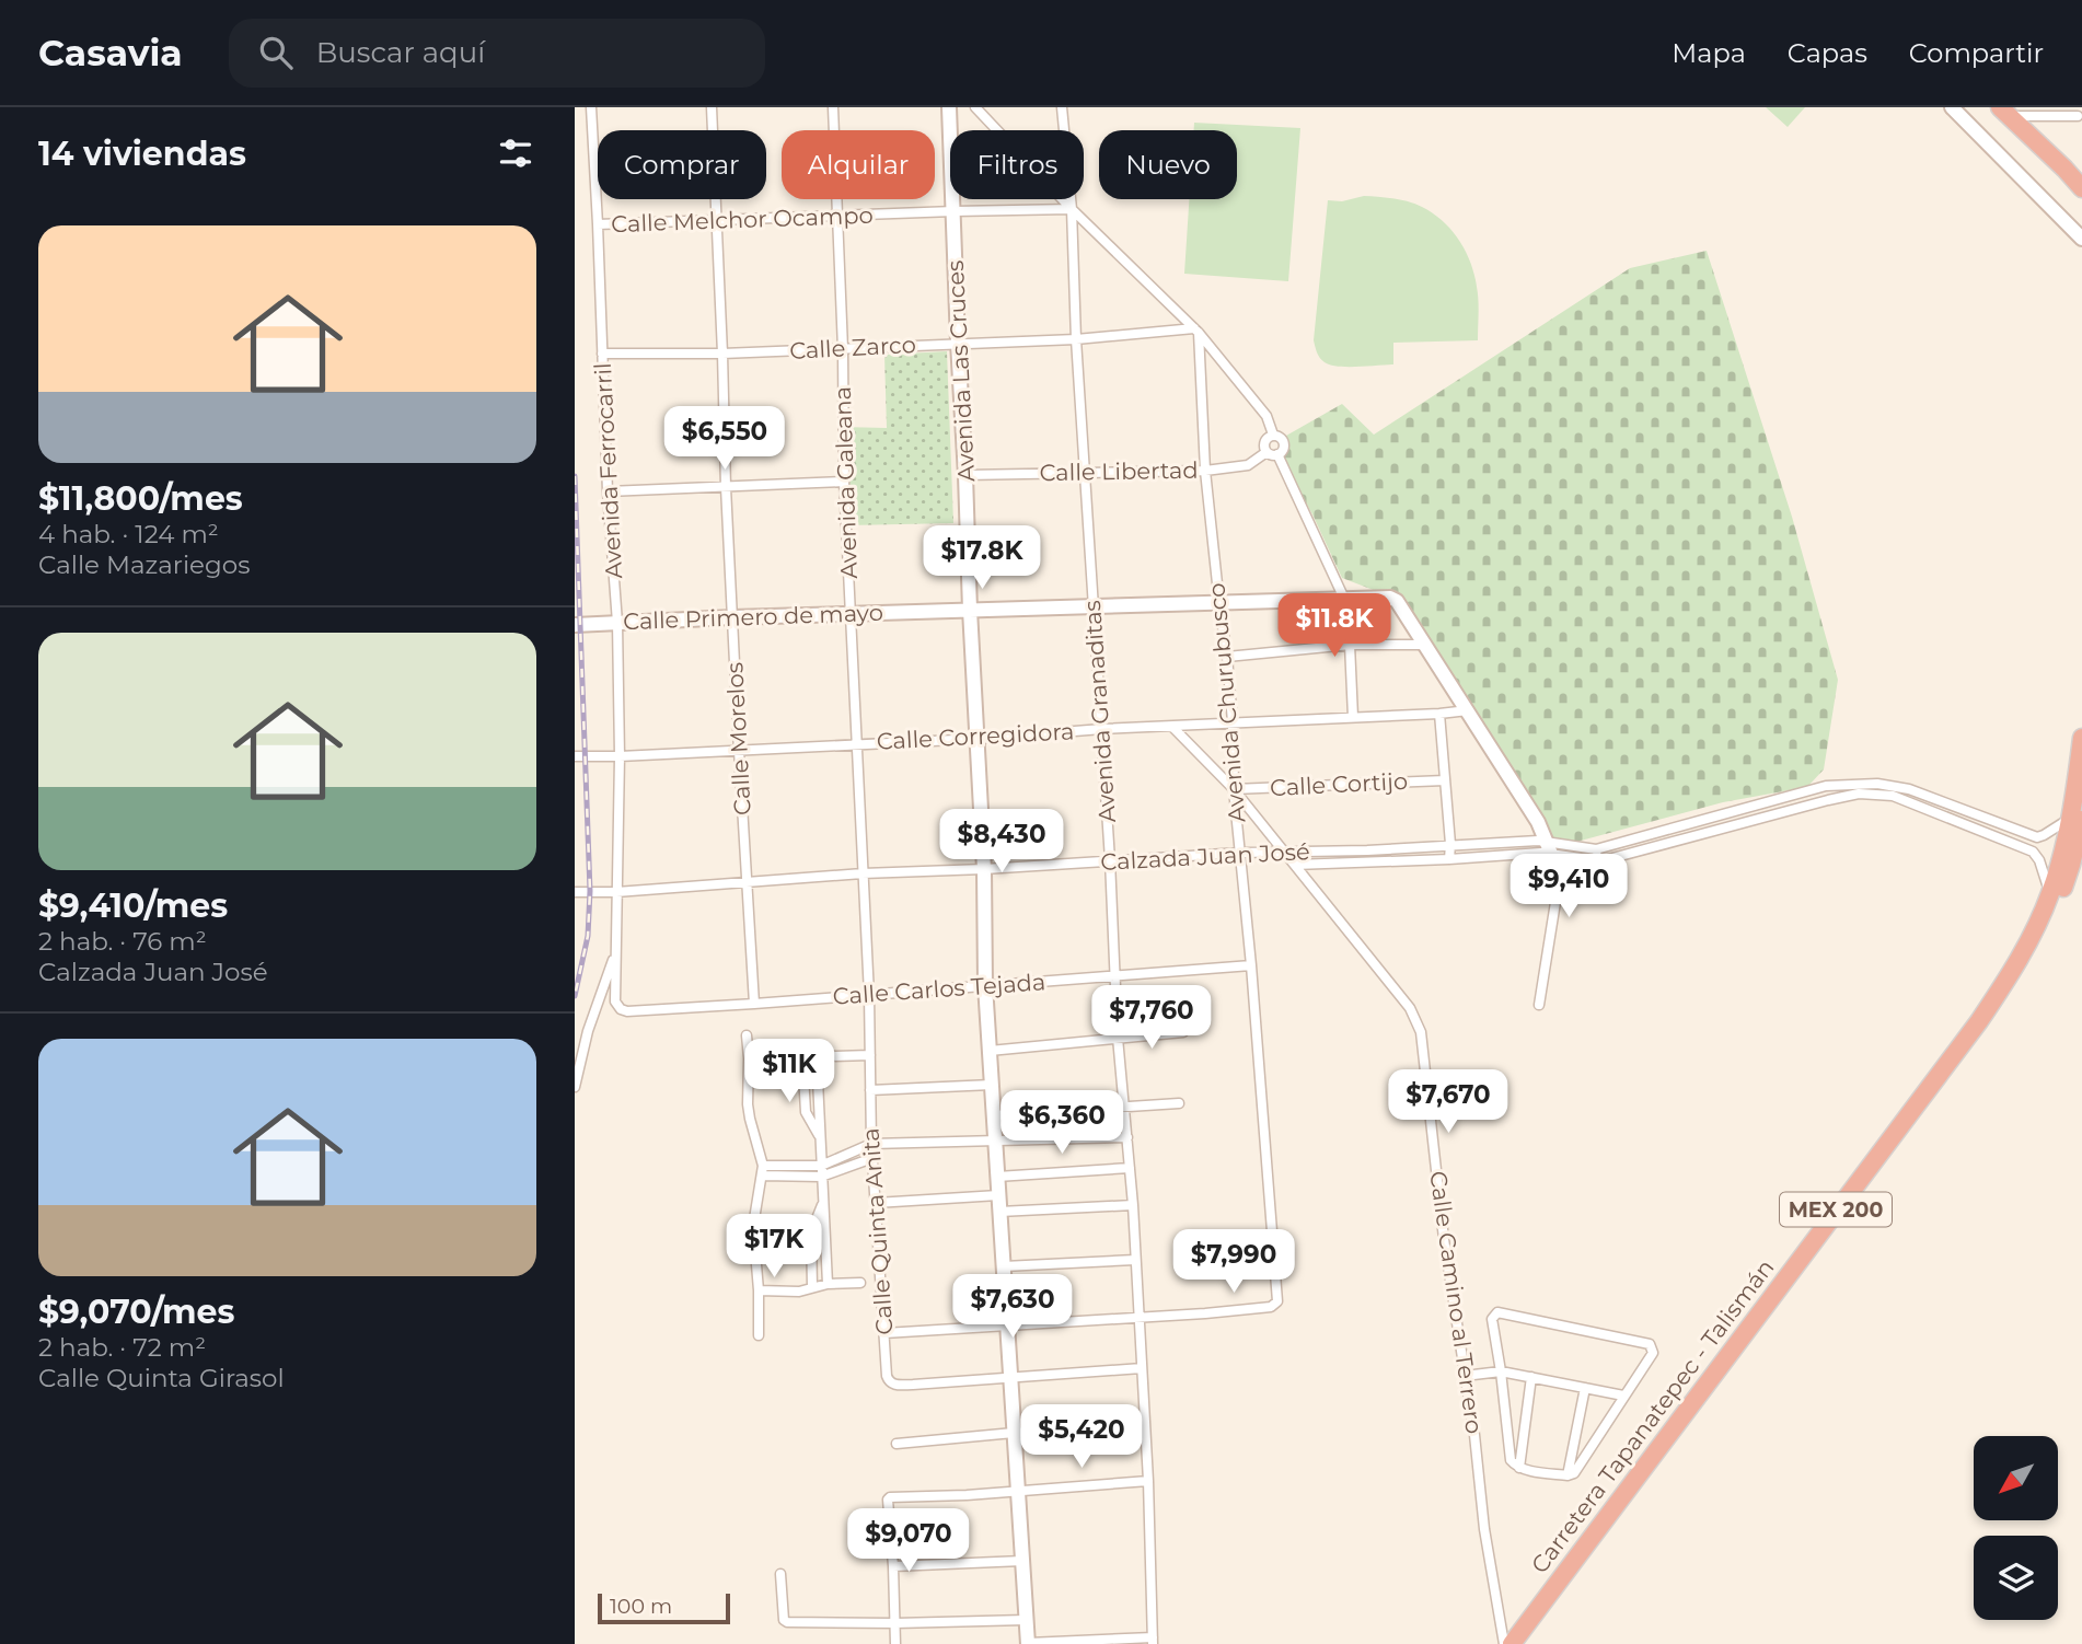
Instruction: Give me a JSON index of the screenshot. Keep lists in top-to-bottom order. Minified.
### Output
{"streets":{"highway":["MEX 200","Carretera Tapanatepec - Talismán"],"street":["Calle Melchor Ocampo","Calle Zarco","Avenida Las Cruces","Avenida Ferrocarril","Calle Libertad","Avenida Galeana","Calle Primero de mayo","Avenida Churubusco","Avenida Granaditas","Calle Corregidora","Calle Morelos","Calle Cortijo","Calzada Juan José","Calle Carlos Tejada","Calle Quinta Anita","Calle Camino al Terrero"]},"crossings":[["Calle Melchor Ocampo","Avenida Las Cruces"],["Calle Melchor Ocampo","Avenida Ferrocarril"],["Calle Melchor Ocampo","Avenida Galeana"],["Calle Melchor Ocampo","Avenida Granaditas"],["Calle Melchor Ocampo","Calle Morelos"],["Calle Zarco","Avenida Las Cruces"],["Calle Zarco","Avenida Ferrocarril"],["Calle Zarco","Avenida Galeana"],["Calle Zarco","Avenida Churubusco"],["Calle Zarco","Avenida Granaditas"],["Calle Zarco","Calle Morelos"],["Avenida Las Cruces","Calle Libertad"],["Avenida Las Cruces","Calle Primero de mayo"],["Avenida Las Cruces","Calle Corregidora"],["Avenida Las Cruces","Calzada Juan José"],["Avenida Las Cruces","Calle Carlos Tejada"],["Avenida Las Cruces","Calle Quinta Anita"],["Avenida Ferrocarril","Calle Primero de mayo"],["Avenida Ferrocarril","Calle Corregidora"],["Avenida Ferrocarril","Calzada Juan José"],["Avenida Ferrocarril","Calle Carlos Tejada"],["Calle Libertad","Avenida Churubusco"],["Calle Libertad","Avenida Granaditas"],["Avenida Galeana","Calle Primero de mayo"],["Avenida Galeana","Calle Corregidora"],["Avenida Galeana","Calzada Juan José"],["Avenida Galeana","Calle Carlos Tejada"],["Avenida Galeana","Calle Quinta Anita"],["Calle Primero de mayo","Avenida Churubusco"],["Calle Primero de mayo","Avenida Granaditas"],["Calle Primero de mayo","Calle Morelos"],["Avenida Churubusco","Avenida Granaditas"],["Avenida Churubusco","Calle Corregidora"],["Avenida Churubusco","Calle Cortijo"],["Avenida Churubusco","Calzada Juan José"],["Avenida Churubusco","Calle Carlos Tejada"],["Avenida Churubusco","Calle Camino al Terrero"],["Avenida Granaditas","Calle Corregidora"],["Avenida Granaditas","Calzada Juan José"],["Avenida Granaditas","Calle Carlos Tejada"],["Calle Corregidora","Calle Morelos"],["Calle Corregidora","Calle Camino al Terrero"],["Calle Morelos","Calzada Juan José"],["Calle Morelos","Calle Carlos Tejada"],["Calle Cortijo","Calle Camino al Terrero"],["Calzada Juan José","Calle Camino al Terrero"],["Calle Carlos Tejada","Calle Quinta Anita"]],"scale_bar":"100 m","north":"bottom left","page":{"header":"Casavia","search":"Buscar aquí","nav":["Mapa","Capas","Compartir"],"heading":"14 viviendas","chip":["Comprar","Alquilar","Filtros","Nuevo"],"list":[{"name":"$11,800/mes","note":"4 hab. · 124 m² · Calle Mazariegos"},{"name":"$9,410/mes","note":"2 hab. · 76 m² · Calzada Juan José"},{"name":"$9,070/mes","note":"2 hab. · 72 m² · Calle Quinta Girasol"}],"price":["$6,550","$17.8K","$11.8K","$8,430","$9,410","$7,760","$11K","$7,670","$6,360","$17K","$7,990","$7,630","$5,420","$9,070"],"scale":"100 m"}}
